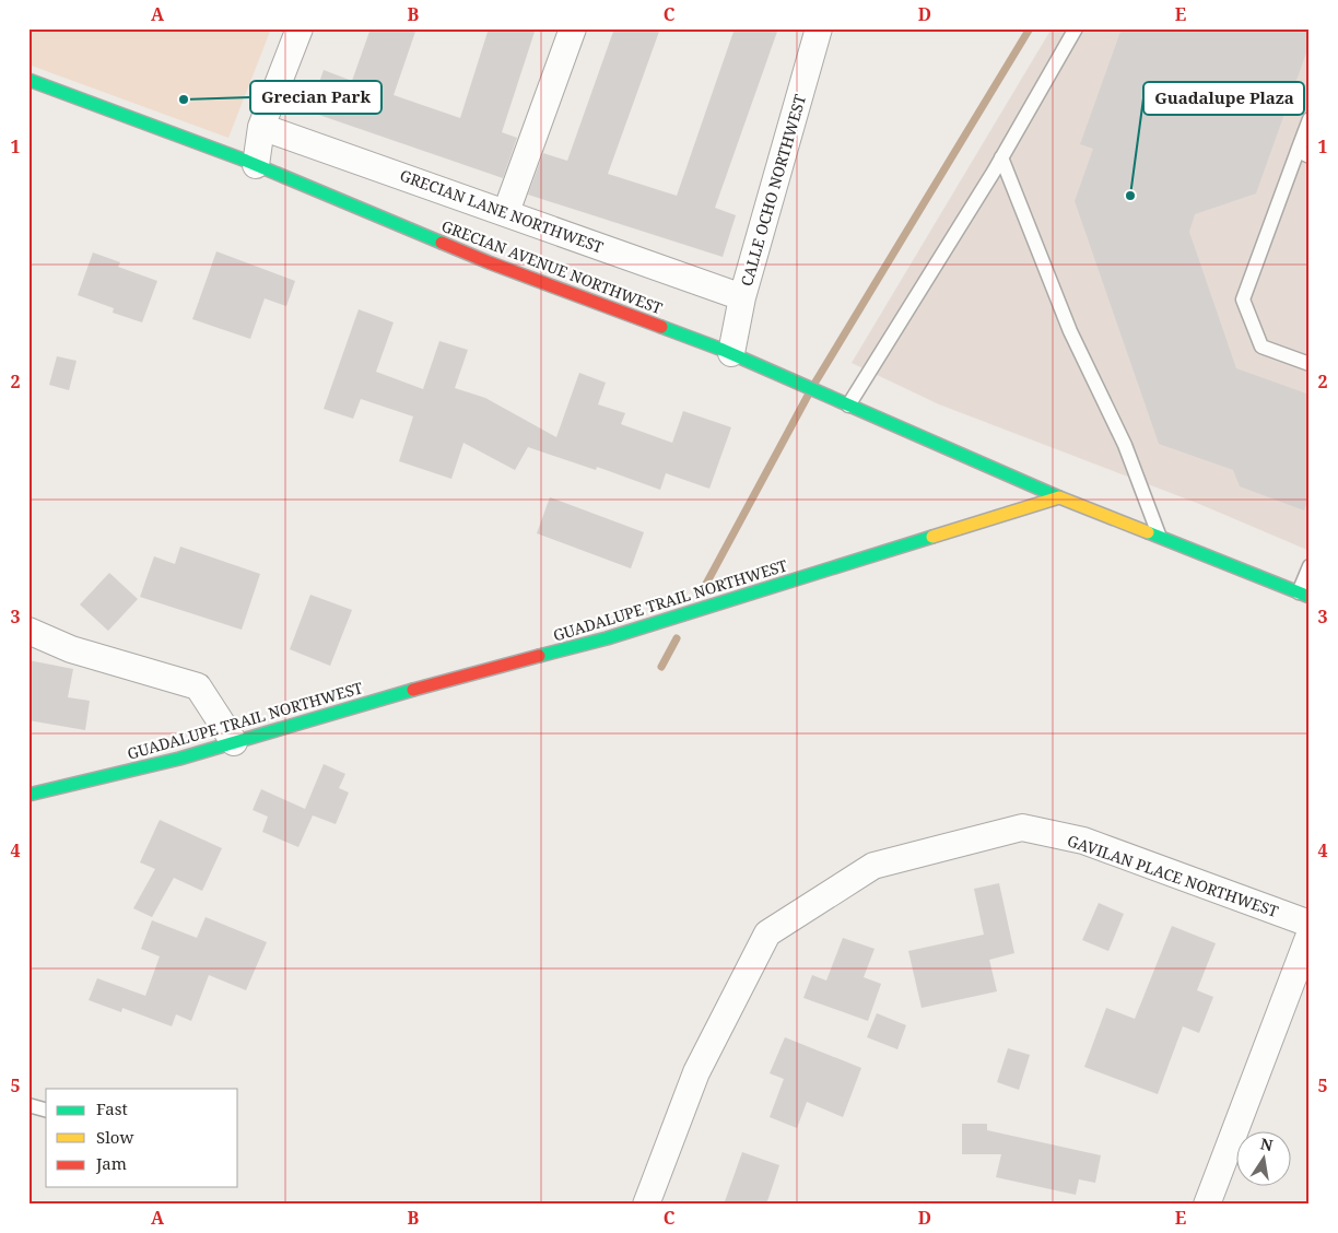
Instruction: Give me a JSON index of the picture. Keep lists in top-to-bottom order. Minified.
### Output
{"streets":{"street":["CALLE OCHO NORTHWEST","GRECIAN LANE NORTHWEST","GRECIAN AVENUE NORTHWEST","GUADALUPE TRAIL NORTHWEST","GAVILAN PLACE NORTHWEST"]},"crossings":[["CALLE OCHO NORTHWEST","GRECIAN LANE NORTHWEST"],["CALLE OCHO NORTHWEST","GRECIAN AVENUE NORTHWEST"],["GRECIAN AVENUE NORTHWEST","GUADALUPE TRAIL NORTHWEST"]],"places":["Grecian Park","Guadalupe Plaza"],"legend":["Fast","Slow","Jam"],"north":"top","grid":{"columns":["A","B","C","D","E"],"rows":["1","2","3","4","5"]}}
